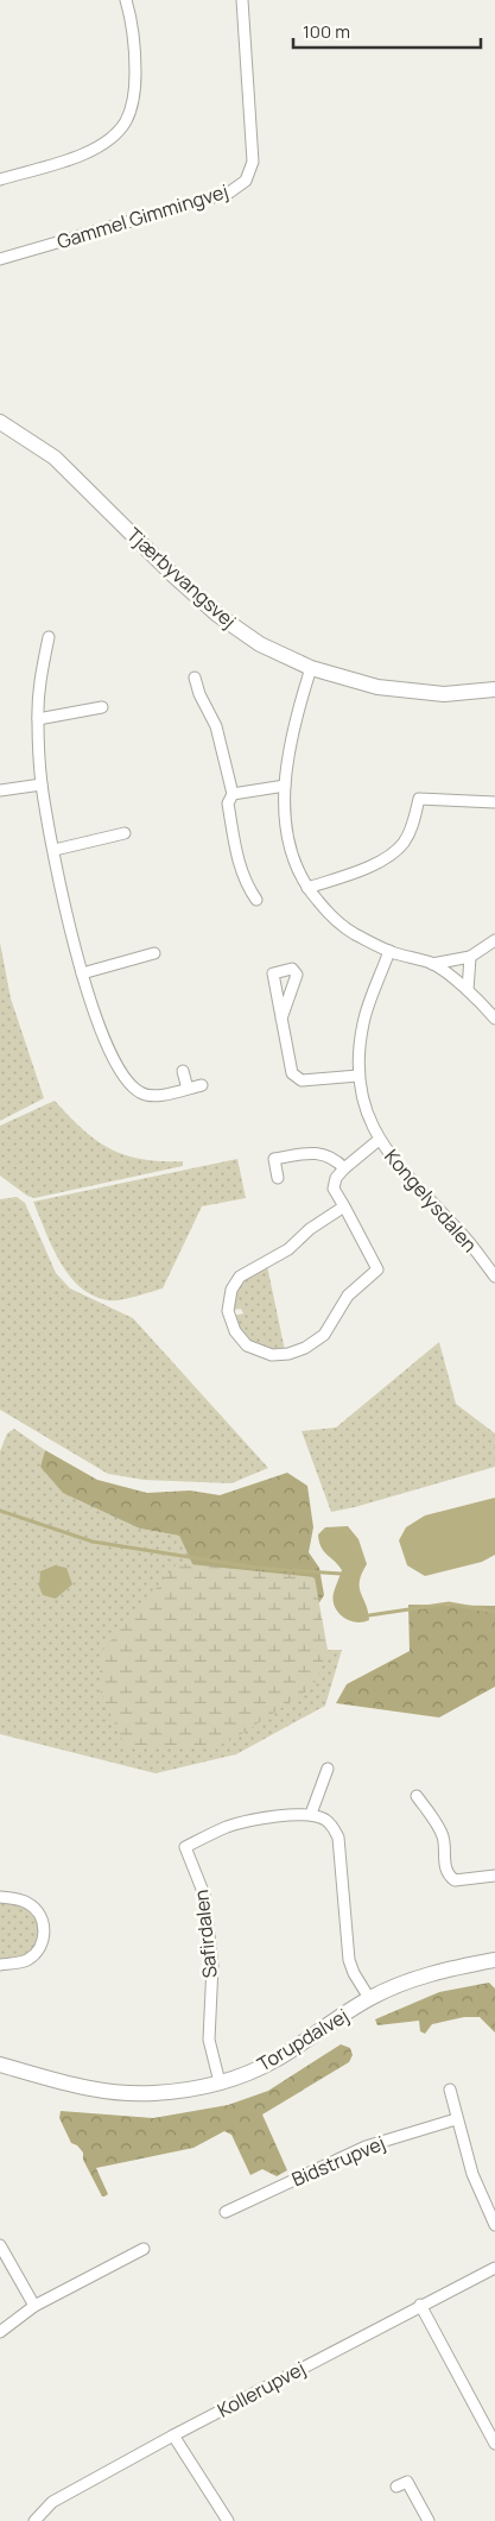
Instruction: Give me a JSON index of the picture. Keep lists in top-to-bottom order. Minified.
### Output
{"streets":{"street":["Gammel Gimmingvej","Tjærbyvangsvej","Kongelysdalen","Safirdalen","Torupdalvej","Bidstrupvej","Kollerupvej"]},"crossings":[["Safirdalen","Torupdalvej"]],"scale_bar":"100 m"}
